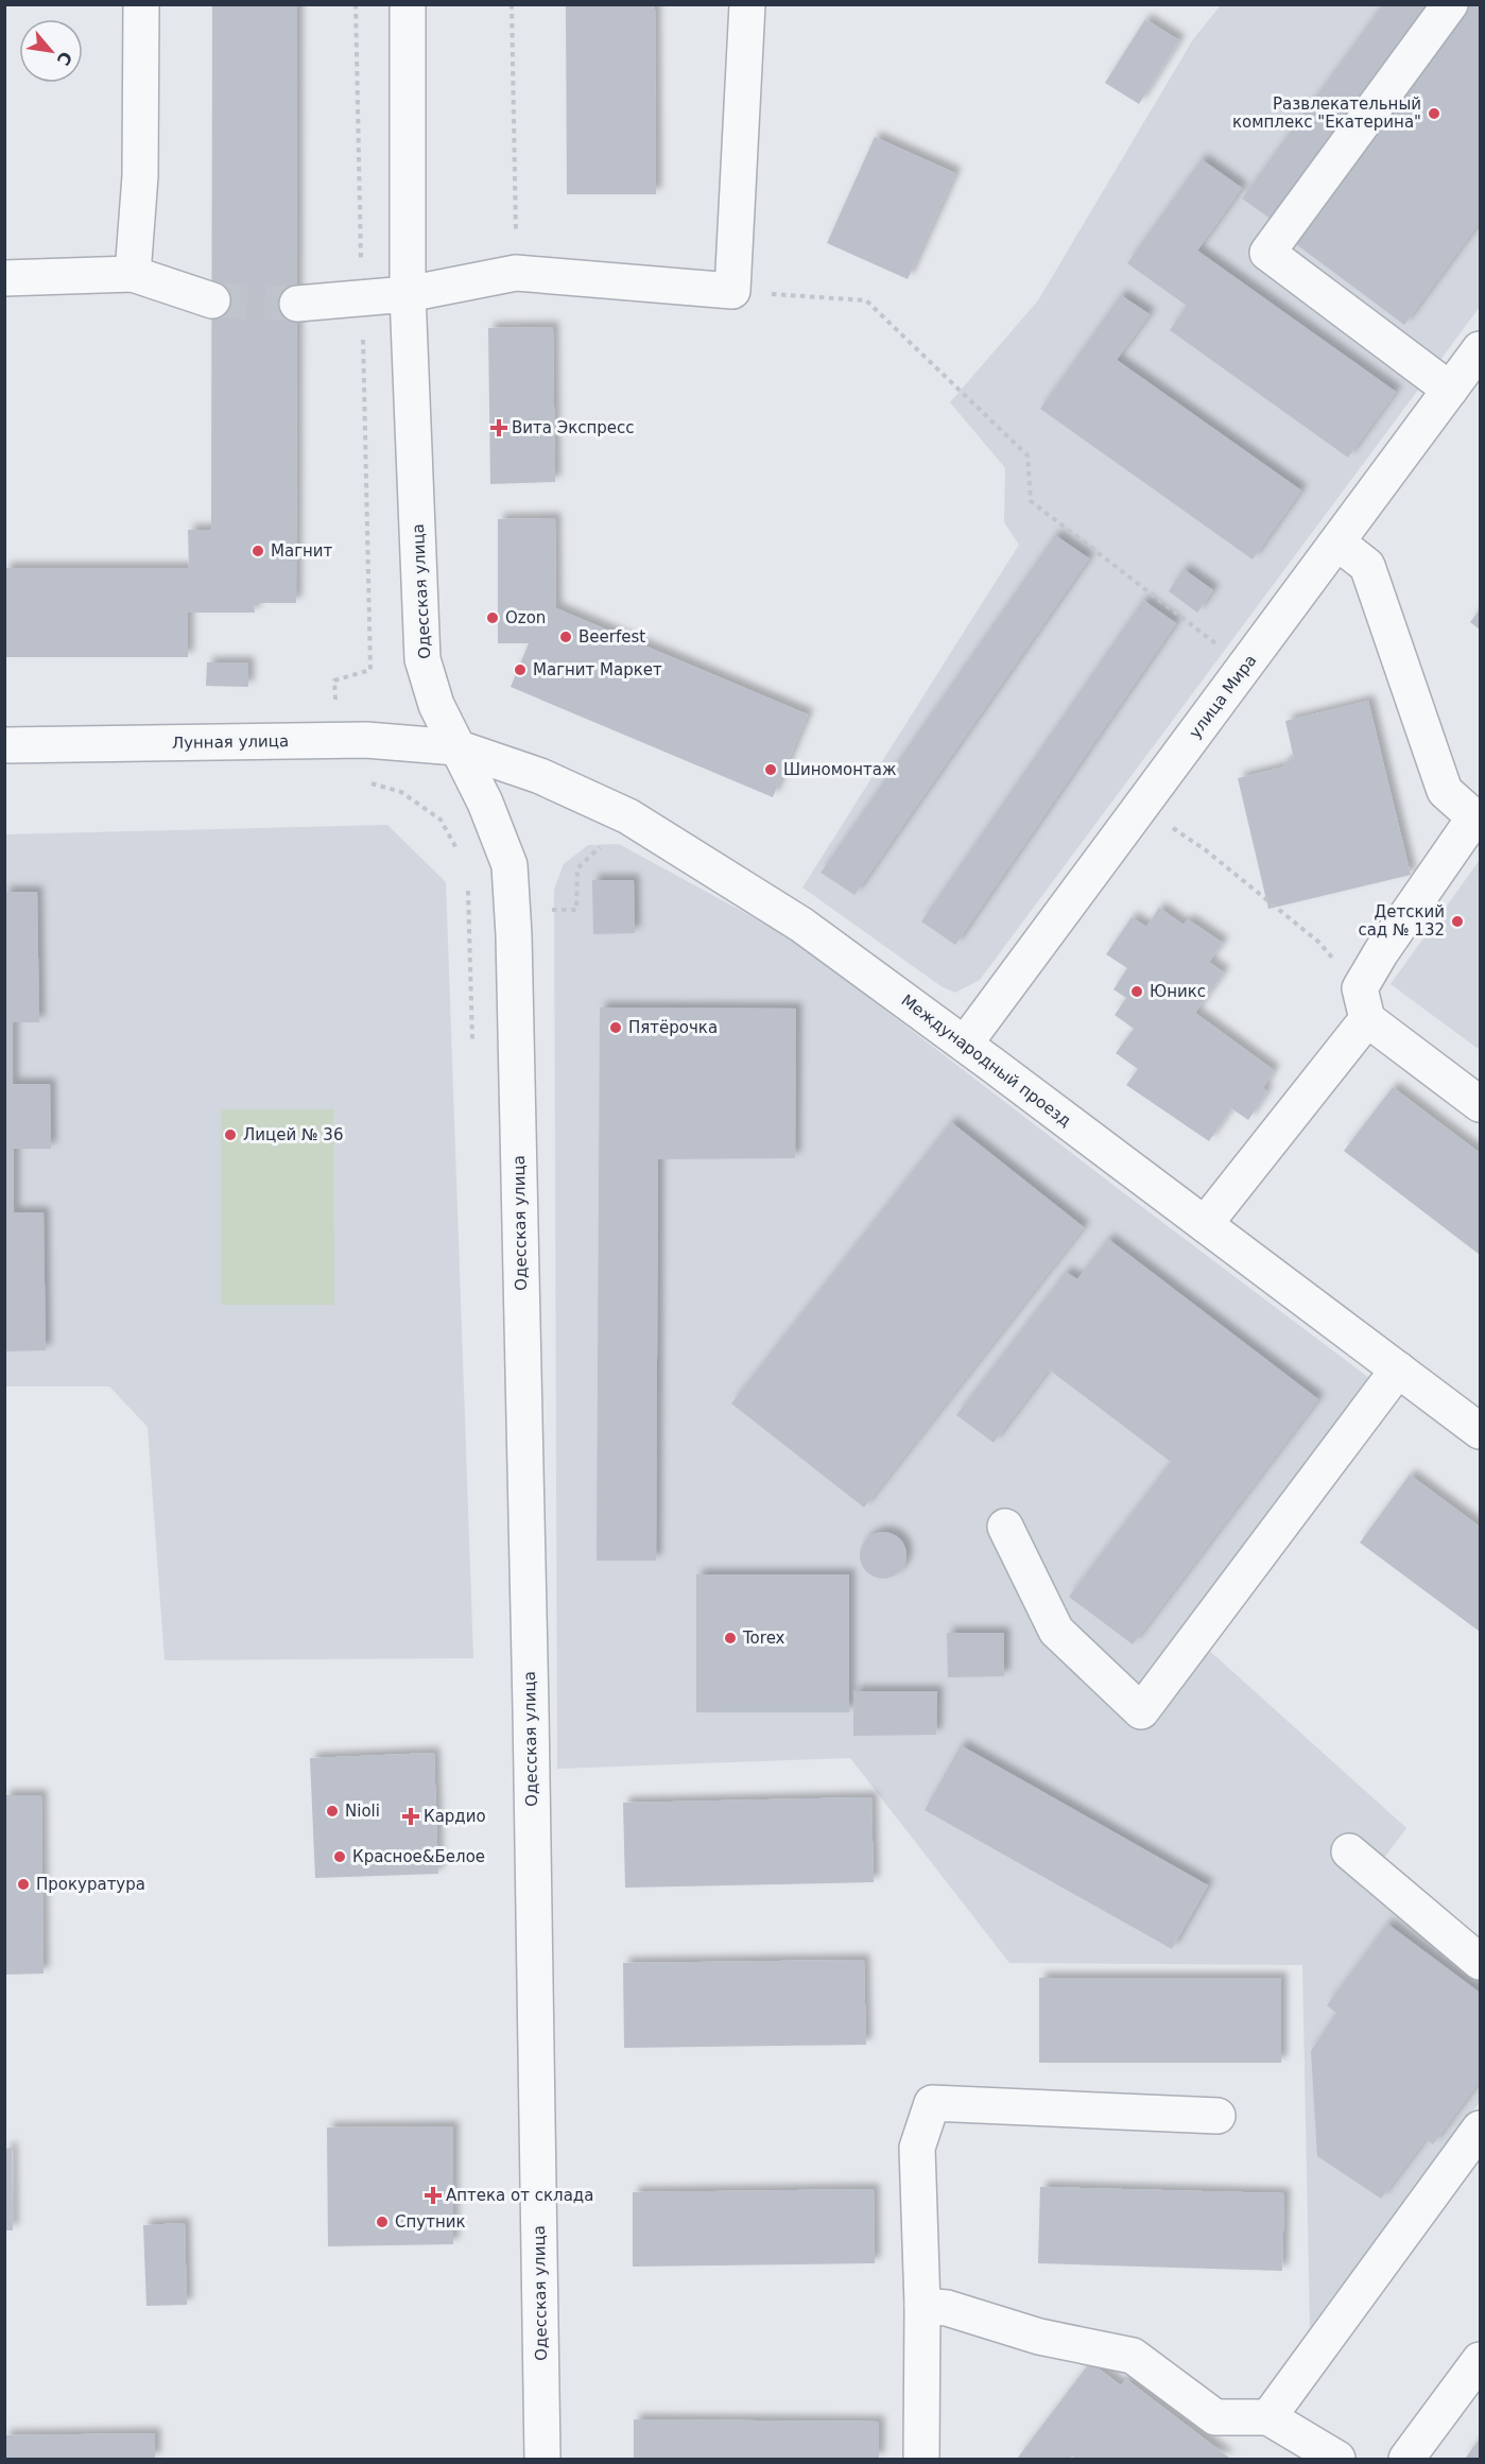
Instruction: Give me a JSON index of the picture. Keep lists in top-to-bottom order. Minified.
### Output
{"streets":{"street":["Одесская улица","улица Мира","Лунная улица","Международный проезд"]},"crossings":[["Одесская улица","Лунная улица"],["Одесская улица","Международный проезд"],["улица Мира","Международный проезд"],["Лунная улица","Международный проезд"]],"places":{"other":["Развлекательный комплекс \"Екатерина\"","Магнит","Ozon","Beerfest","Магнит Маркет","Шиномонтаж","Детский сад № 132","Юникс","Пятёрочка","Лицей № 36","Torex","Nioli","Красное&Белое","Прокуратура","Спутник"],"health":["Вита Экспресс","Кардио","Аптека от склада"]},"north":"bottom right"}
